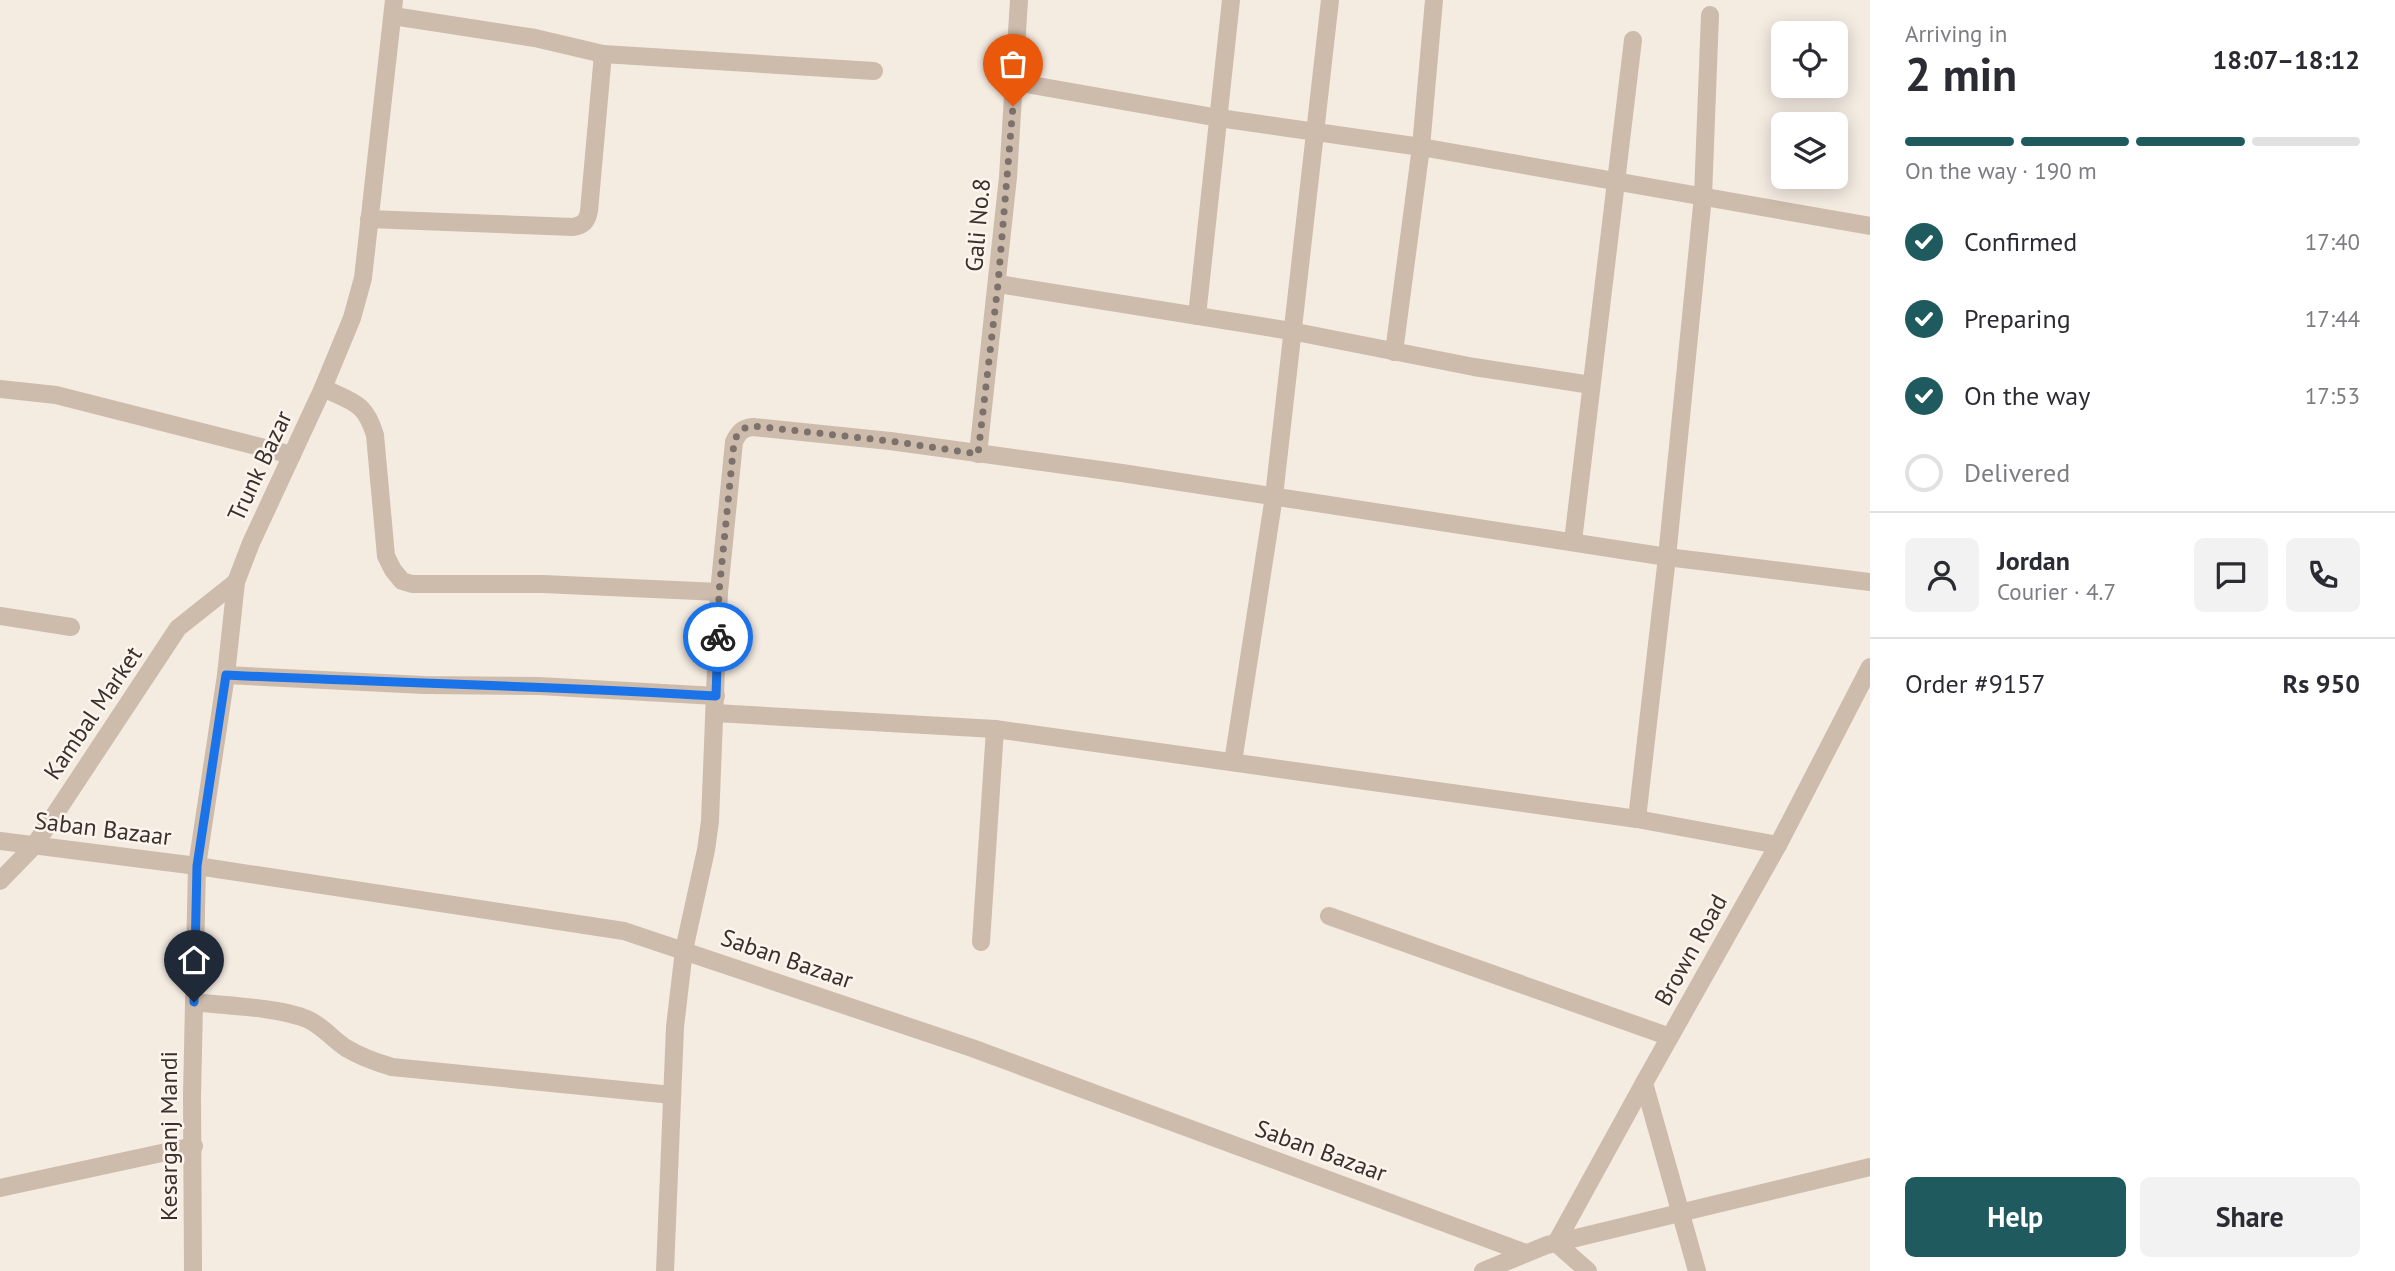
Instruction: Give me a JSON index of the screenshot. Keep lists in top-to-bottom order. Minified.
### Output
{"streets":{"street":["Gali No.8","Trunk Bazar","Kambal Market","Saban Bazaar","Brown Road","Kesarganj Mandi"]},"crossings":[["Trunk Bazar","Kambal Market"],["Trunk Bazar","Saban Bazaar"],["Trunk Bazar","Kesarganj Mandi"],["Kambal Market","Saban Bazaar"]],"page":{"heading":["2 min","Arriving in","18:07–18:12"],"panel":["Jordan","Courier · 4.7","Order #9157","Rs 950"],"bar":"On the way · 190 m","list":[["Confirmed","17:40"],["Preparing","17:44"],["On the way","17:53"],"Delivered"],"buttons":["Help","Share"]}}
